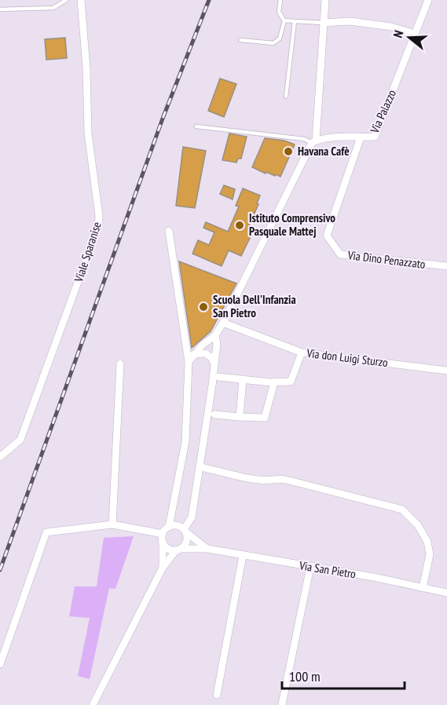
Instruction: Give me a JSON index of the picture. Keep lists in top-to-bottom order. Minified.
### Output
{"streets":{"street":["Via Palazzo","Viale Sparanise","Via Dino Penazzato","Via don Luigi Sturzo","Via San Pietro"]},"crossings":[["Via Palazzo","Via Dino Penazzato"]],"places":["Havana Cafè","Istituto Comprensivo Pasquale Mattej","Scuola Dell'Infanzia San Pietro"],"scale_bar":"100 m","north":"left"}
